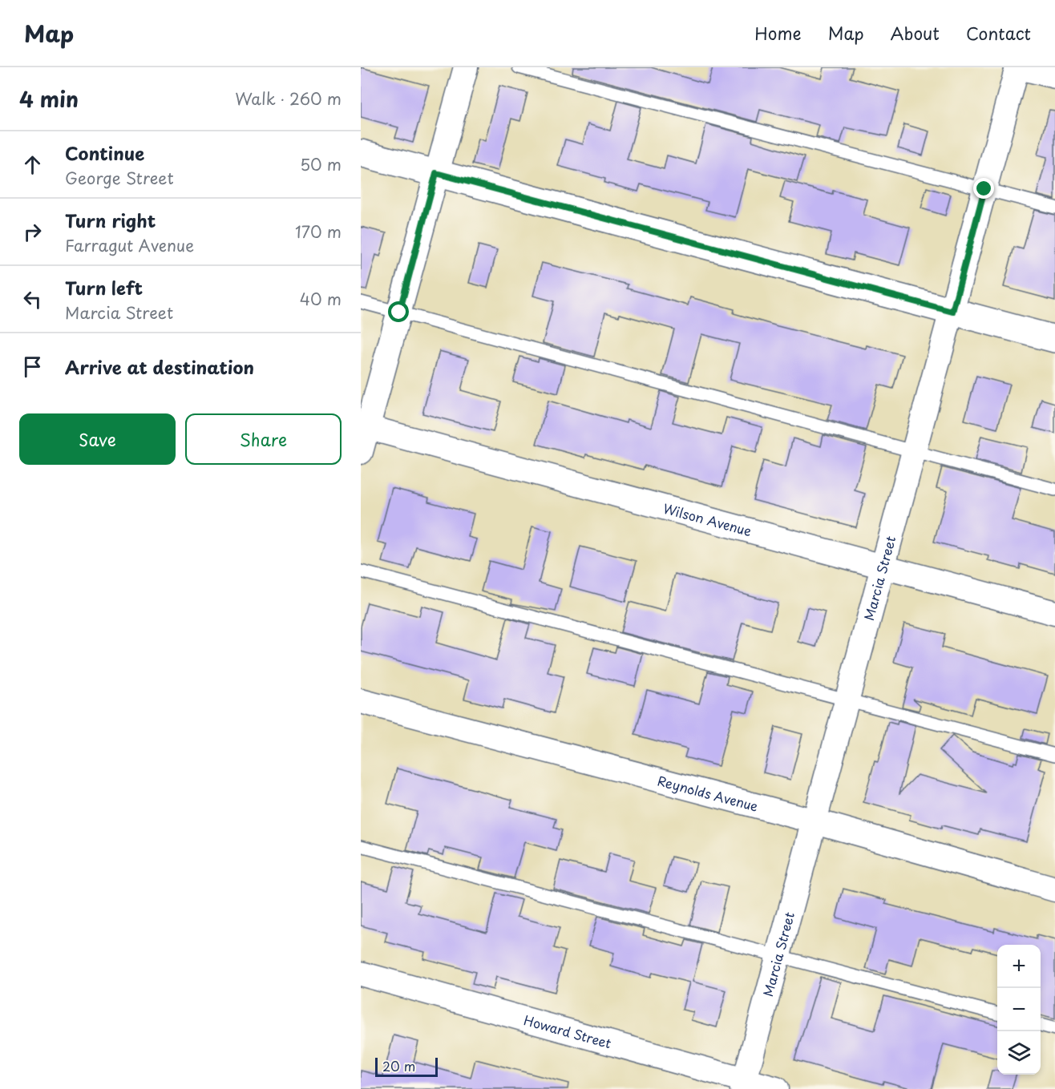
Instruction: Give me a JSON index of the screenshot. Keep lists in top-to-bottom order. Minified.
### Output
{"streets":{"street":["Wilson Avenue","Marcia Street","Reynolds Avenue","Howard Street"]},"crossings":[["Wilson Avenue","Marcia Street"],["Marcia Street","Reynolds Avenue"],["Marcia Street","Howard Street"]],"scale_bar":"20 m","page":{"header":"Map","nav":["Home","Map","About","Contact"],"heading":["4 min","Walk · 260 m"],"list":[["Continue","George Street","50 m"],["Turn right","Farragut Avenue","170 m"],["Turn left","Marcia Street","40 m"],"Arrive at destination"],"buttons":["Save","Share"],"map_buttons":["+","−"],"scale":"20 m"}}
